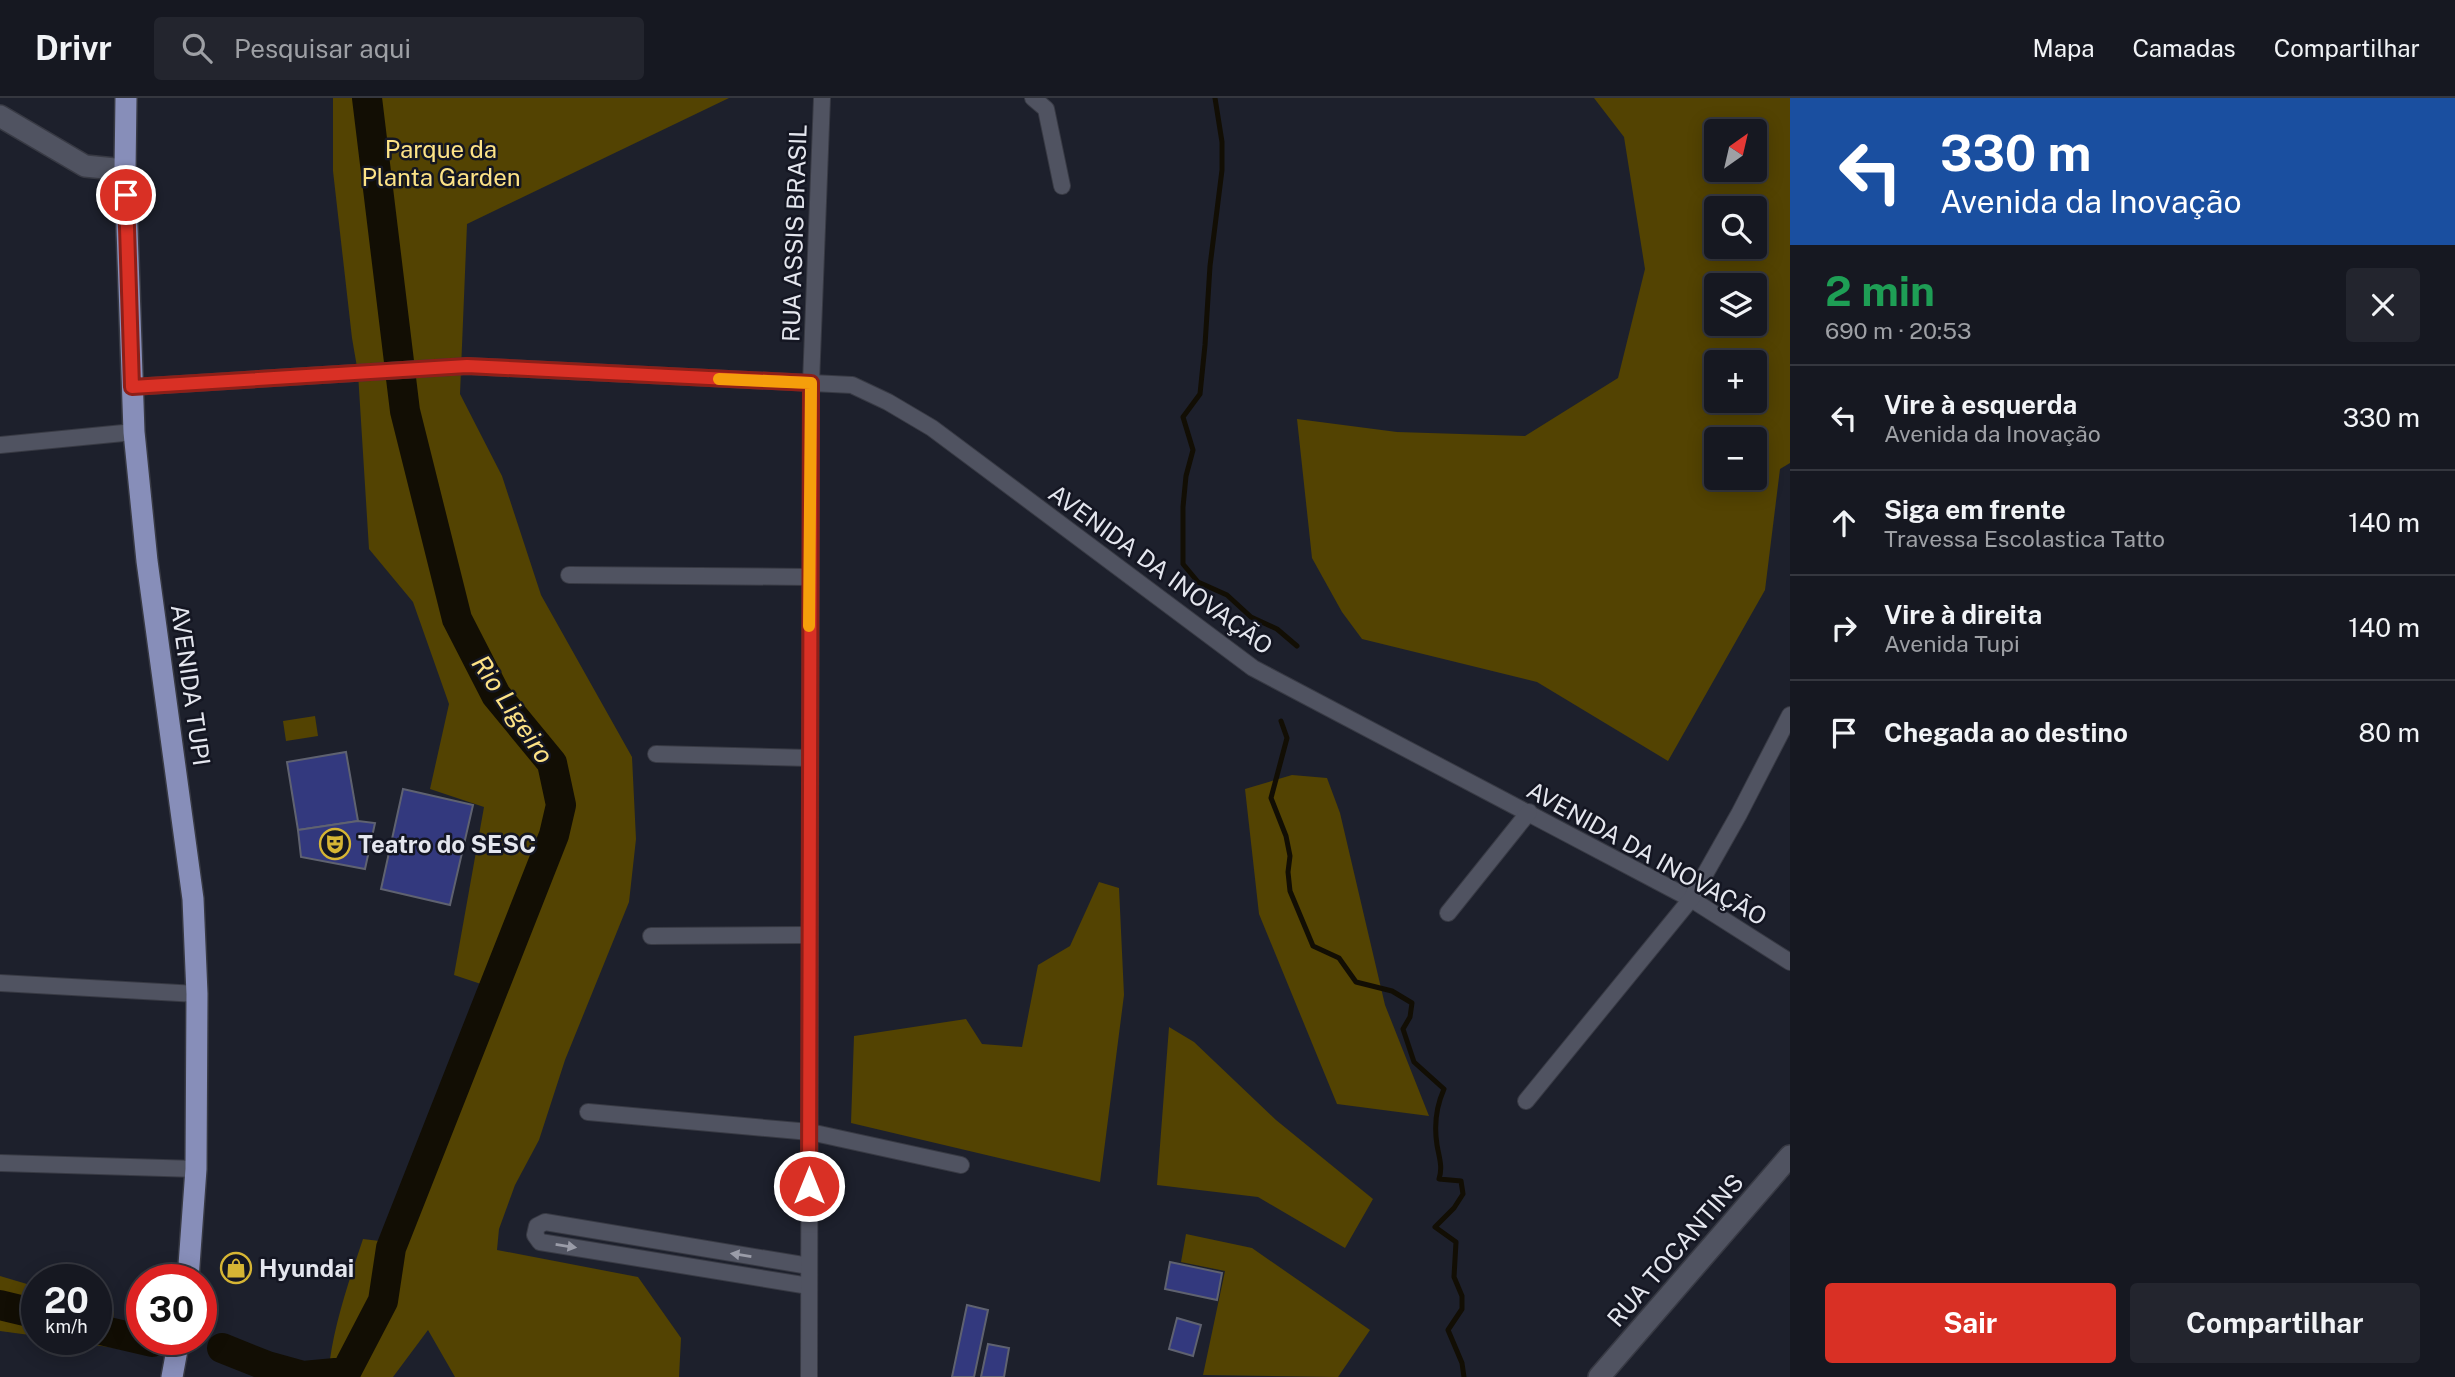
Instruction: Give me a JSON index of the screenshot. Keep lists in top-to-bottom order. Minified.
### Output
{"streets":{"main road":["AVENIDA TUPI","RUA TOCANTINS"],"street":["RUA ASSIS BRASIL","AVENIDA DA INOVAÇÃO"]},"crossings":[["RUA ASSIS BRASIL","AVENIDA DA INOVAÇÃO"],["AVENIDA DA INOVAÇÃO","AVENIDA TUPI"]],"water":["Rio Ligeiro"],"parks":["Parque da Planta Garden"],"places":{"theatre":["Teatro do SESC"],"shop":["Hyundai"]},"north":"top right","page":{"header":"Drivr","search":"Pesquisar aqui","nav":["Mapa","Camadas","Compartilhar"],"turn":["330 m","Avenida da Inovação"],"map_buttons":["+","−"],"heading":["2 min","690 m · 20:53"],"list":[{"name":"Vire à esquerda","note":"Avenida da Inovação","value":"330 m"},{"name":"Siga em frente","note":"Travessa Escolastica Tatto","value":"140 m"},{"name":"Vire à direita","note":"Avenida Tupi","value":"140 m"},{"name":"Chegada ao destino","value":"80 m"}],"speed":"20 km/h","limit":"30","buttons":["Sair","Compartilhar"]}}
